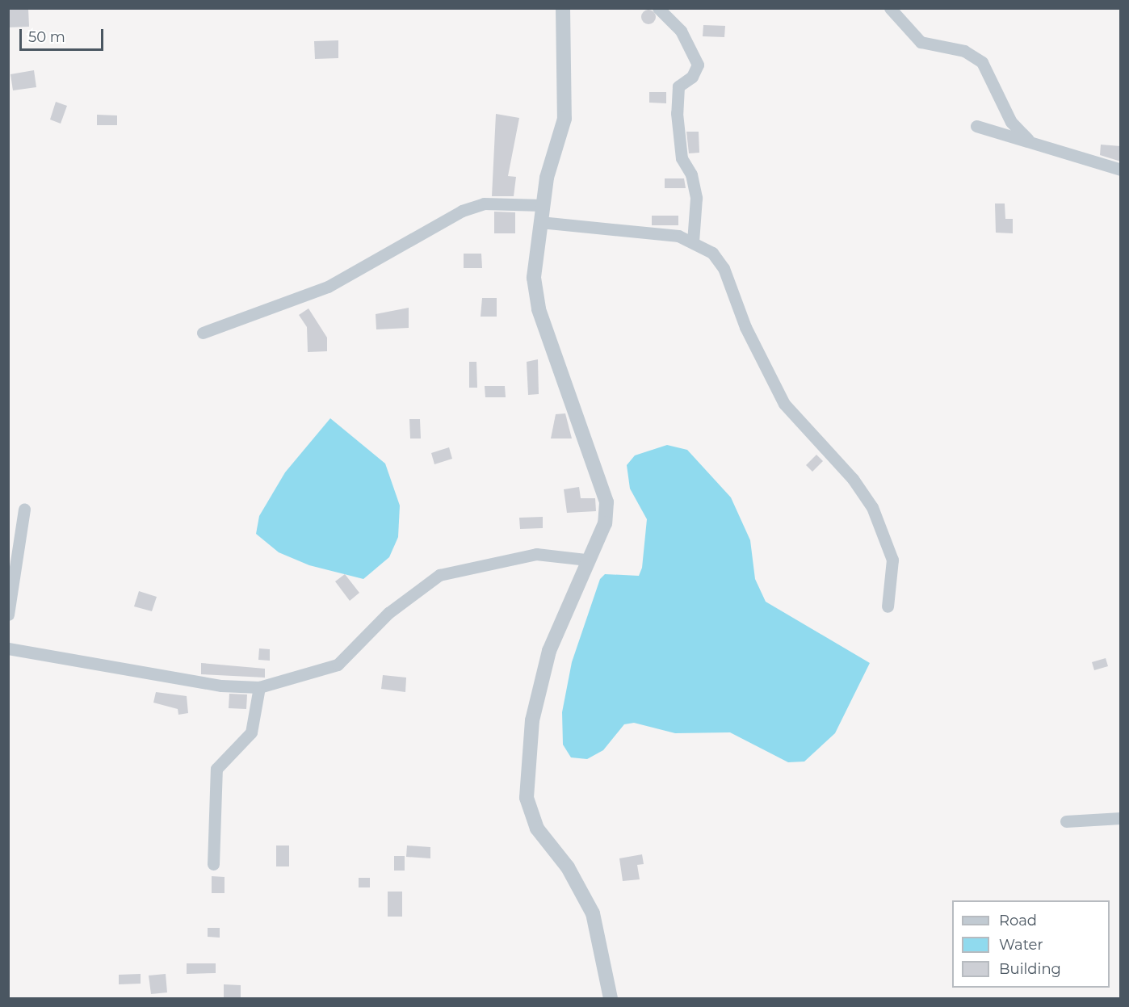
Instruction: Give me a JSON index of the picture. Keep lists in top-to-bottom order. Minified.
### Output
{"legend":["Road","Water","Building"],"scale_bar":"50 m"}
